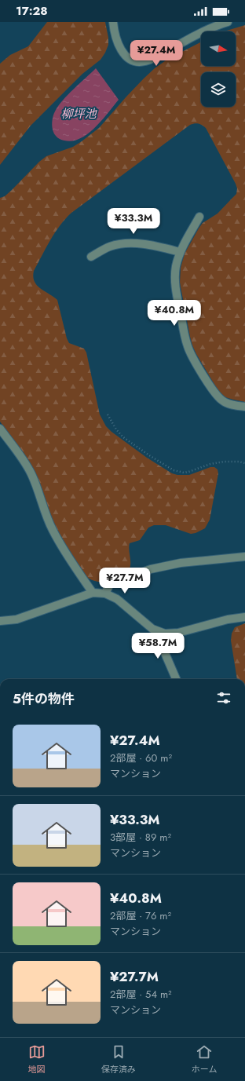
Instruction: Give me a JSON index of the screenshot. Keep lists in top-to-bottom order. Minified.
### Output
{"water":["柳坪池"],"north":"right","page":{"status":"17:28","price":["¥27.4M","¥33.3M","¥40.8M","¥27.7M","¥58.7M"],"heading":"5件の物件","list":[{"name":"¥27.4M","note":"2部屋 · 60 m² · マンション"},{"name":"¥33.3M","note":"3部屋 · 89 m² · マンション"},{"name":"¥40.8M","note":"2部屋 · 76 m² · マンション"},{"name":"¥27.7M","note":"2部屋 · 54 m² · マンション"}],"tabs":["地図","保存済み","ホーム"]}}
